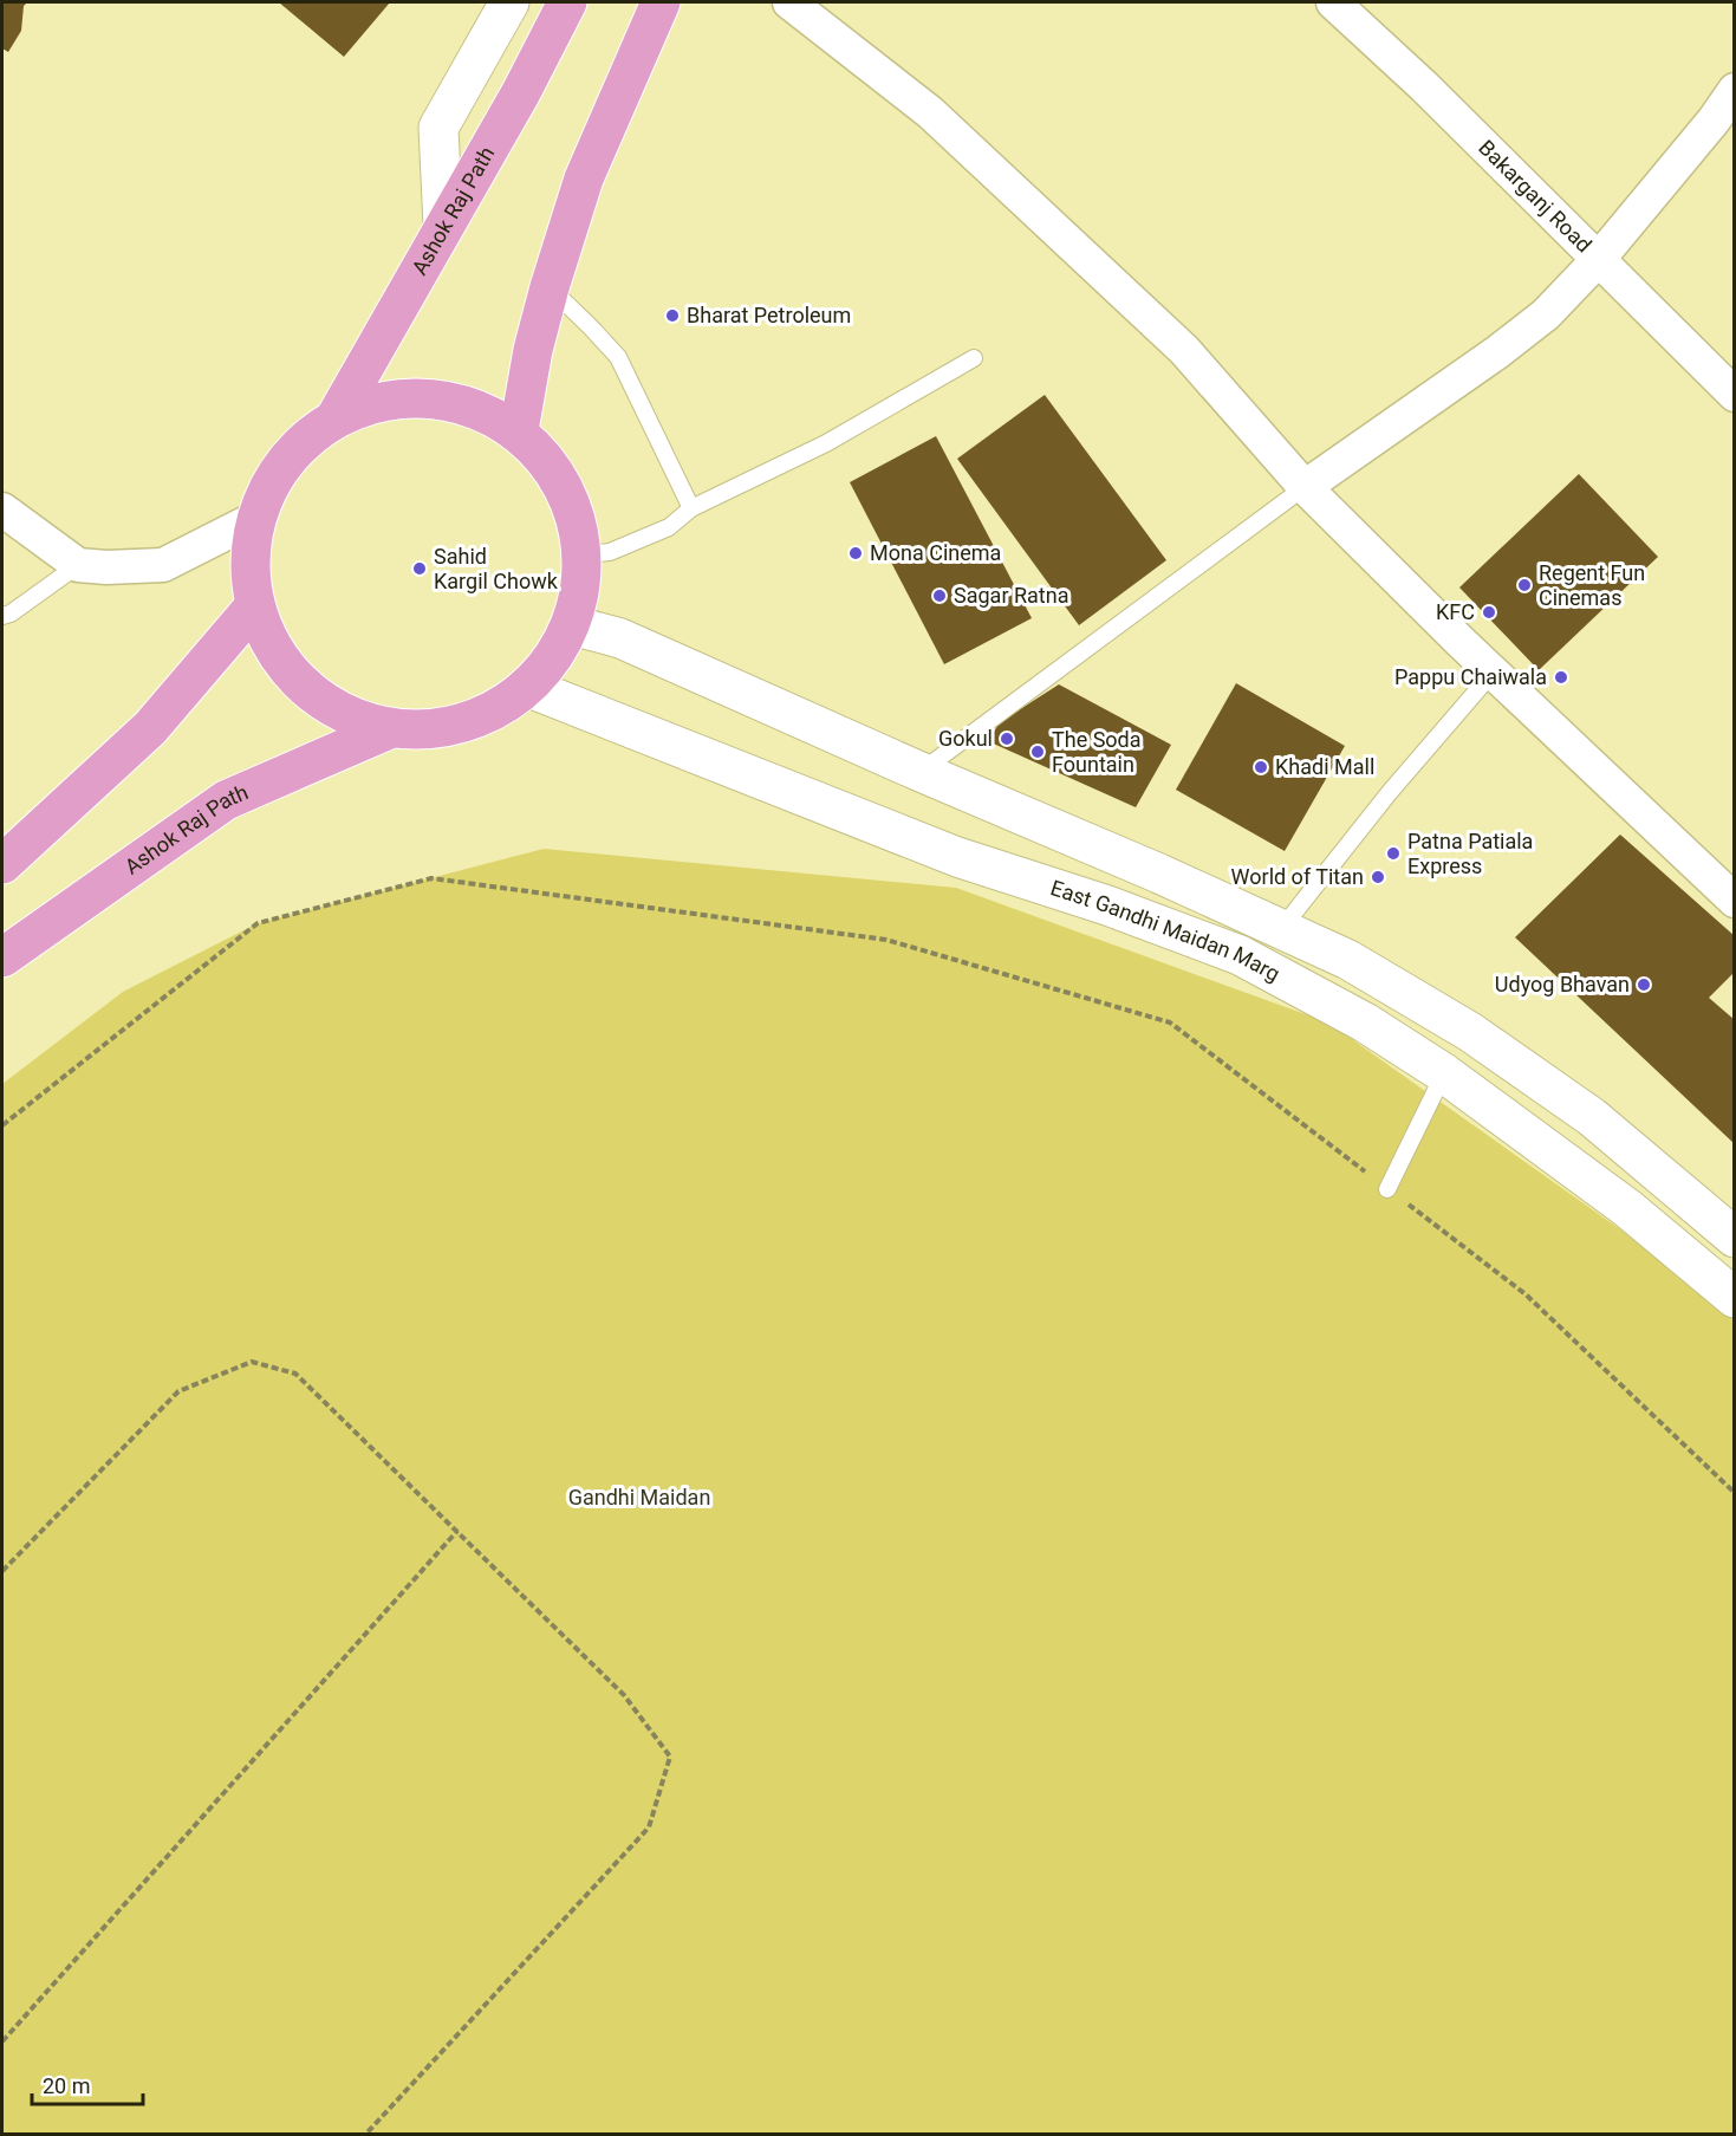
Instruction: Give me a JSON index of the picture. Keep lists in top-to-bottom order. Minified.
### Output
{"streets":{"main road":["Ashok Raj Path","East Gandhi Maidan Marg"],"street":["Bakarganj Road"]},"parks":["Gandhi Maidan"],"places":["Bharat Petroleum","Mona Cinema","Sahid Kargil Chowk","Regent Fun Cinemas","Sagar Ratna","KFC","Pappu Chaiwala","Gokul","The Soda Fountain","Khadi Mall","Patna Patiala Express","World of Titan","Udyog Bhavan"],"scale_bar":"20 m"}
